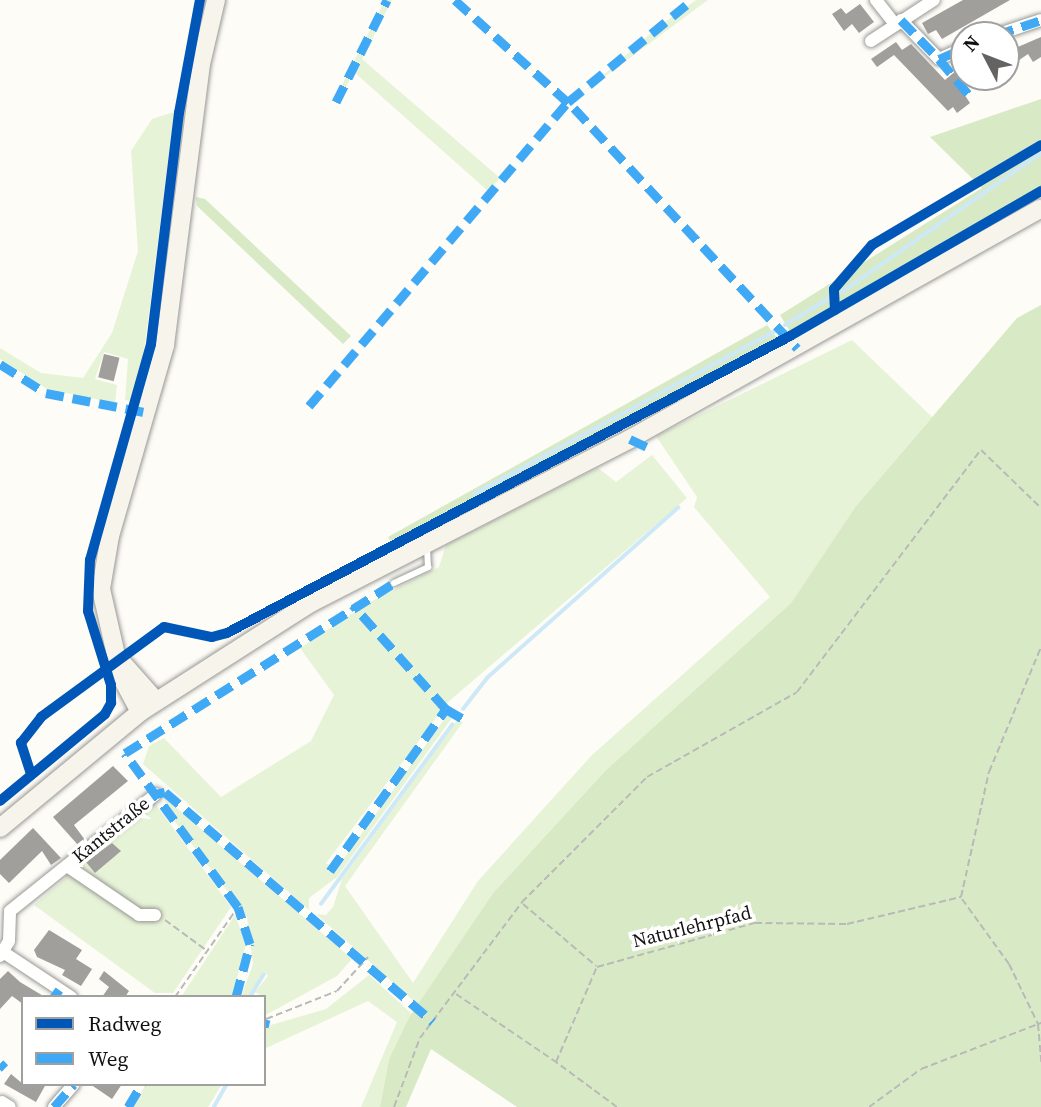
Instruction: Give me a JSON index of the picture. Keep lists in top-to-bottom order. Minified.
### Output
{"streets":{"street":["Kantstraße"],"path":["Naturlehrpfad"]},"legend":["Radweg","Weg"],"north":"top left"}
